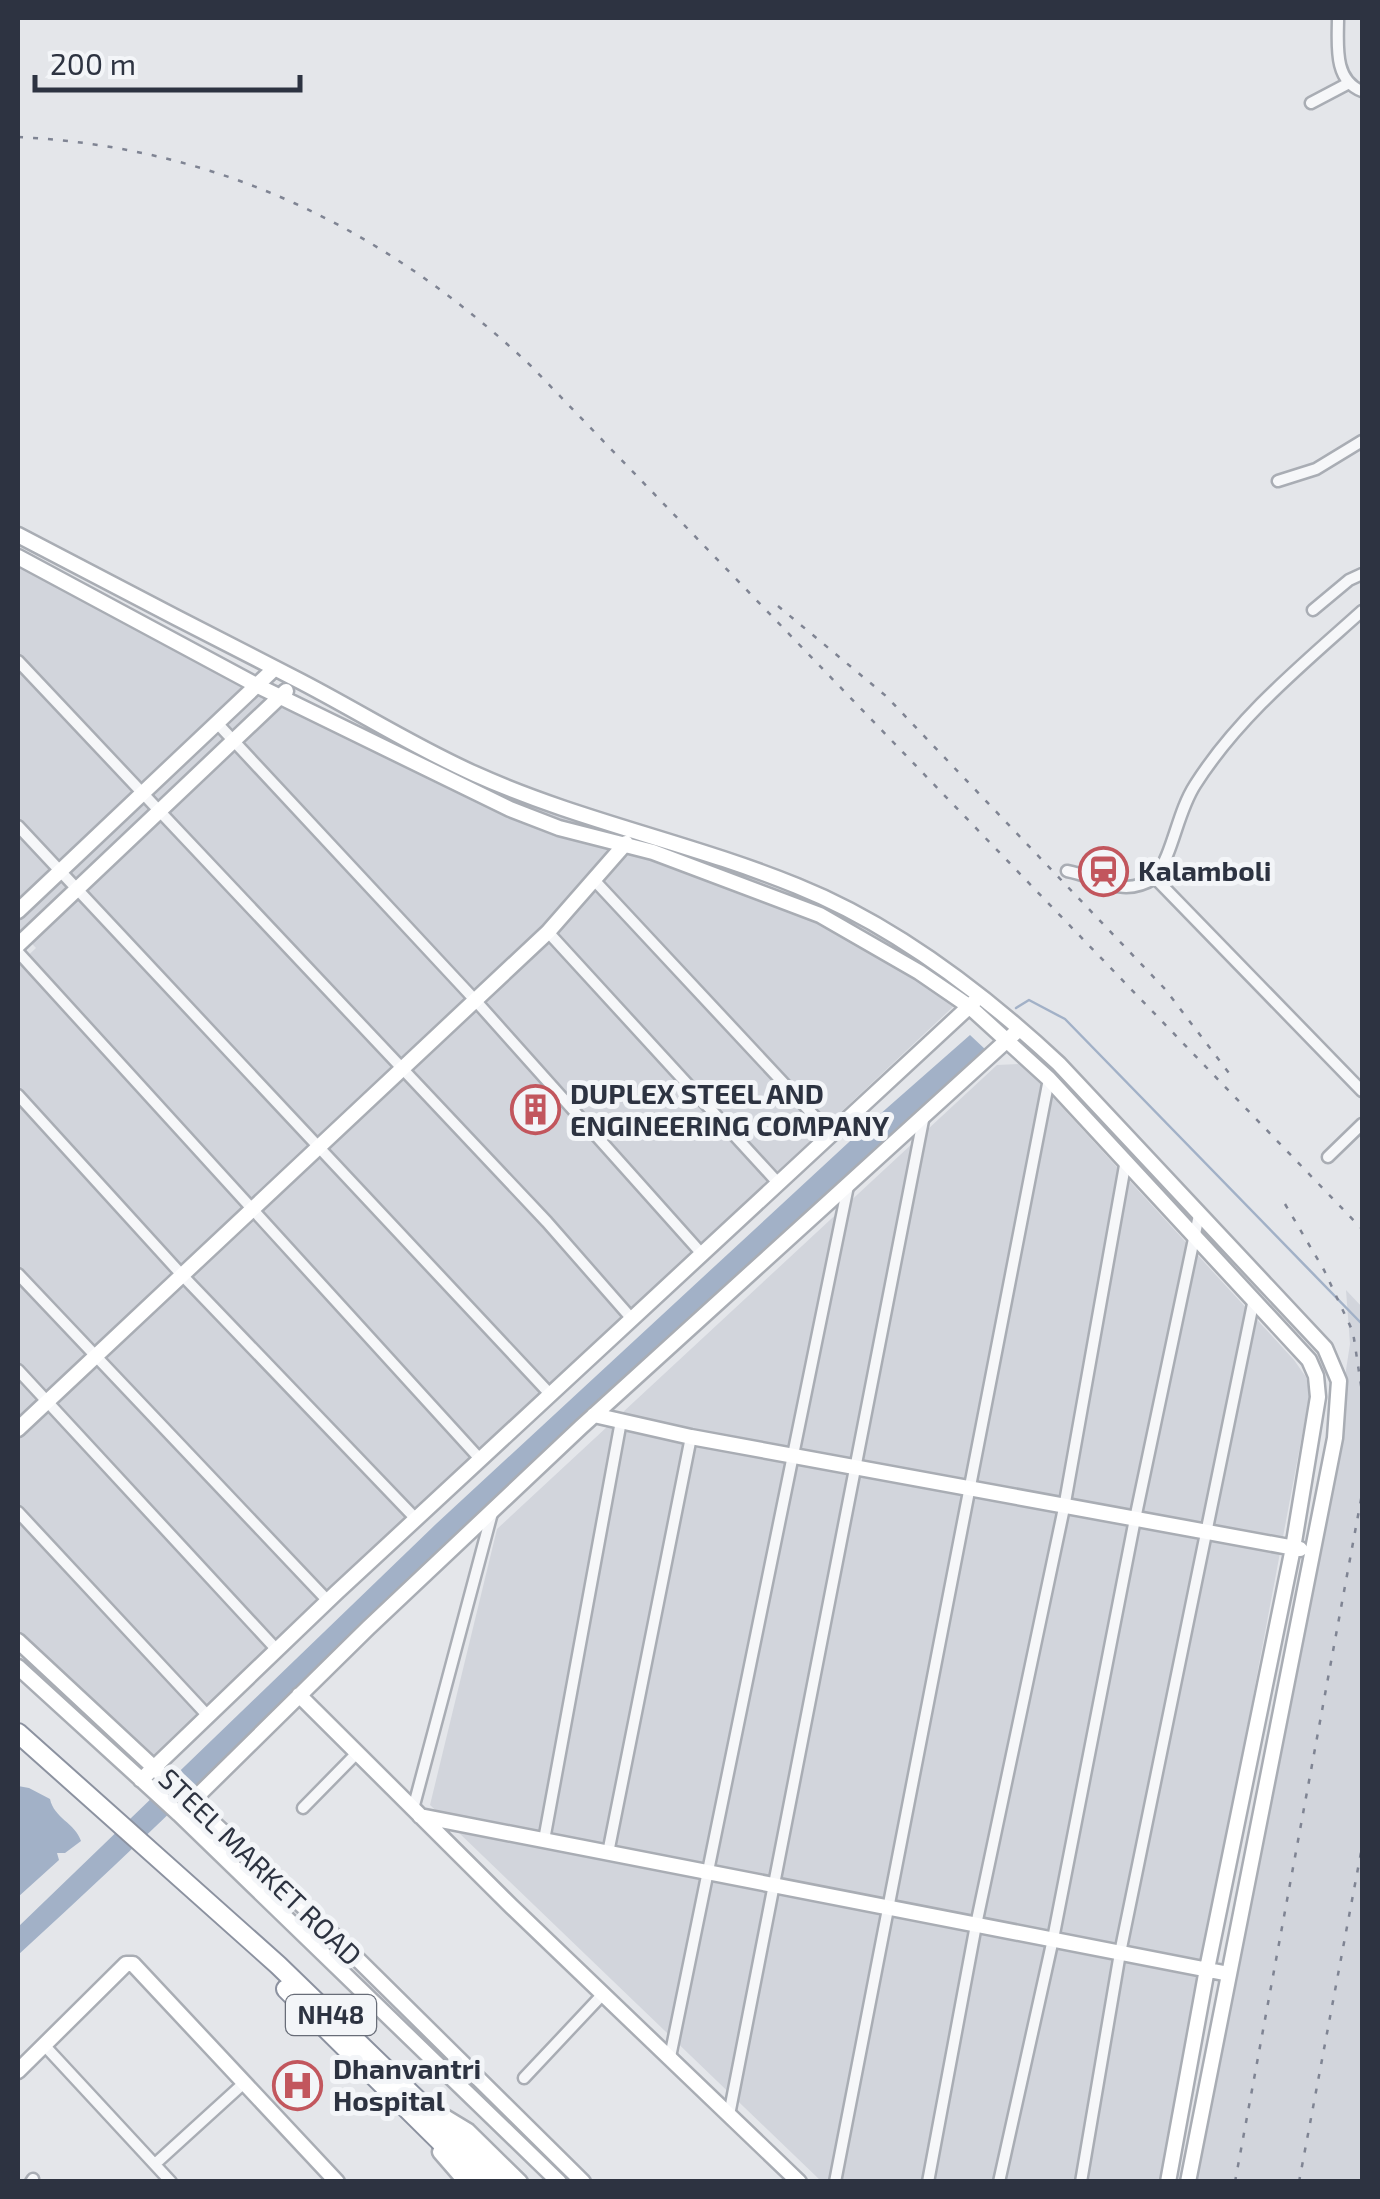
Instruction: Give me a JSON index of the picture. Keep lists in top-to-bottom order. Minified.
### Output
{"streets":{"highway":["NH48"],"street":["STEEL MARKET ROAD"]},"places":{"station":["Kalamboli"],"building":["DUPLEX STEEL AND ENGINEERING COMPANY"],"hospital":["Dhanvantri Hospital"]},"scale_bar":"200 m"}
